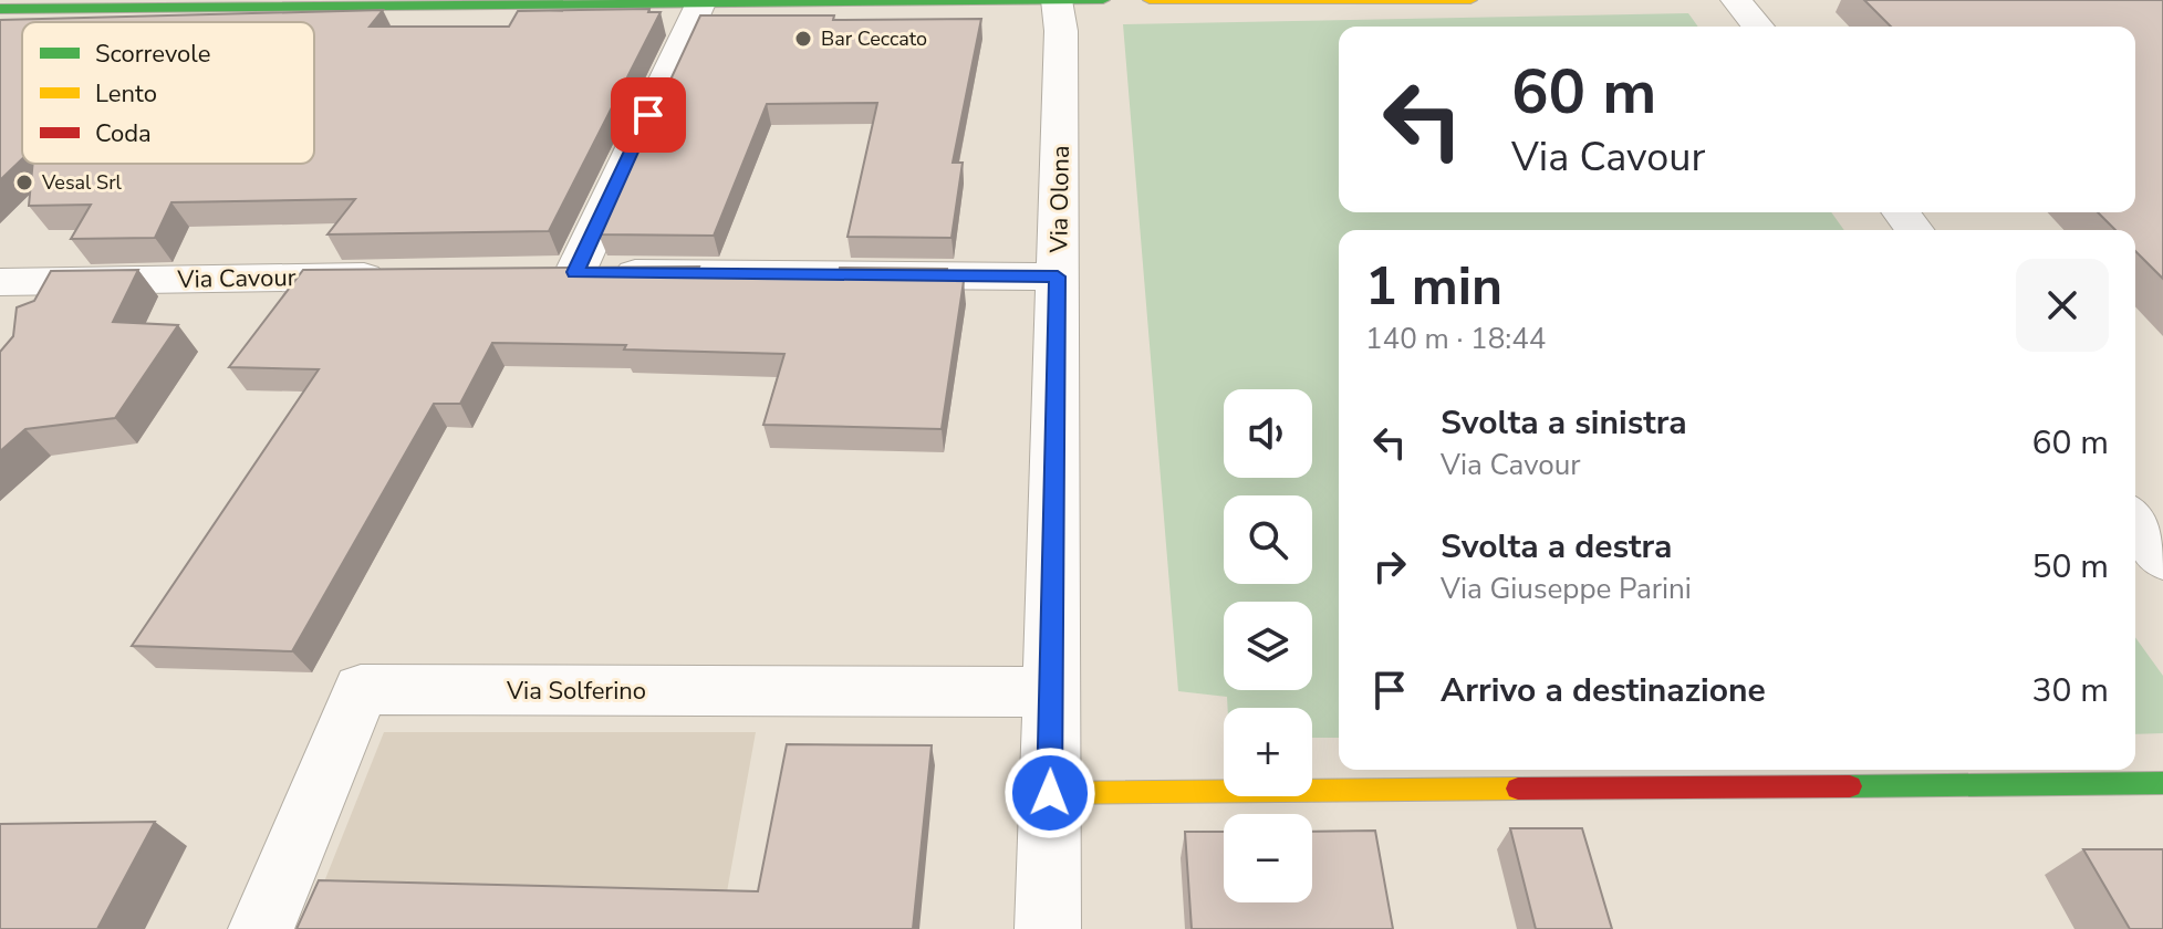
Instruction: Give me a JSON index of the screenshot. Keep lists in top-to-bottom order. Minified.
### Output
{"streets":{"street":["Via Olona","Via Cavour","Via Solferino"]},"crossings":[["Via Olona","Via Solferino"]],"places":["Bar Ceccato","Vesal Srl"],"legend":["Scorrevole","Lento","Coda"],"page":{"turn":["60 m","Via Cavour"],"heading":["1 min","140 m · 18:44"],"list":[{"name":"Svolta a sinistra","note":"Via Cavour","value":"60 m"},{"name":"Svolta a destra","note":"Via Giuseppe Parini","value":"50 m"},{"name":"Arrivo a destinazione","value":"30 m"}],"map_buttons":["+","−"]}}
